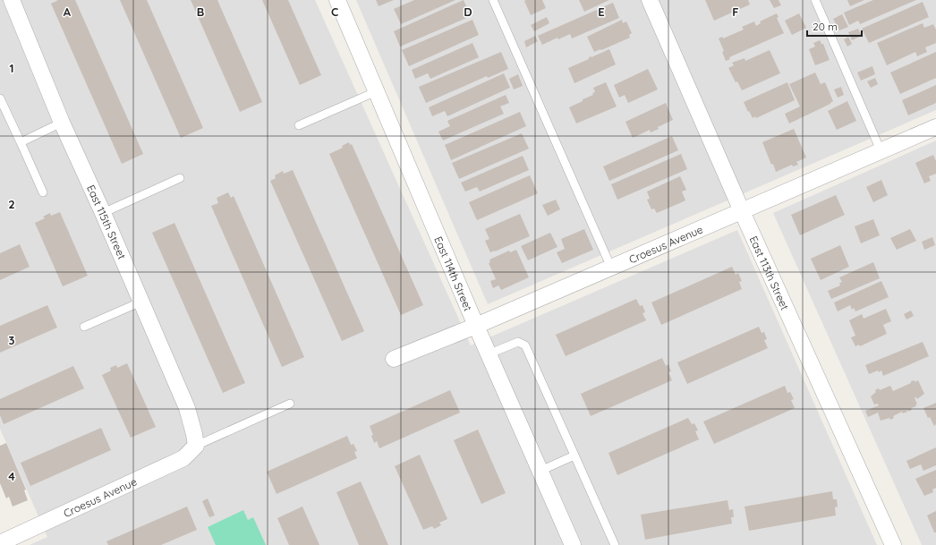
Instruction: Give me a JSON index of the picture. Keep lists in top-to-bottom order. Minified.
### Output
{"streets":{"street":["East 115th Street","Croesus Avenue","East 114th Street","East 113th Street"]},"crossings":[["East 115th Street","Croesus Avenue"],["Croesus Avenue","East 114th Street"],["Croesus Avenue","East 113th Street"]],"scale_bar":"20 m","grid":{"columns":["A","B","C","D","E","F"],"rows":["1","2","3","4"]}}
